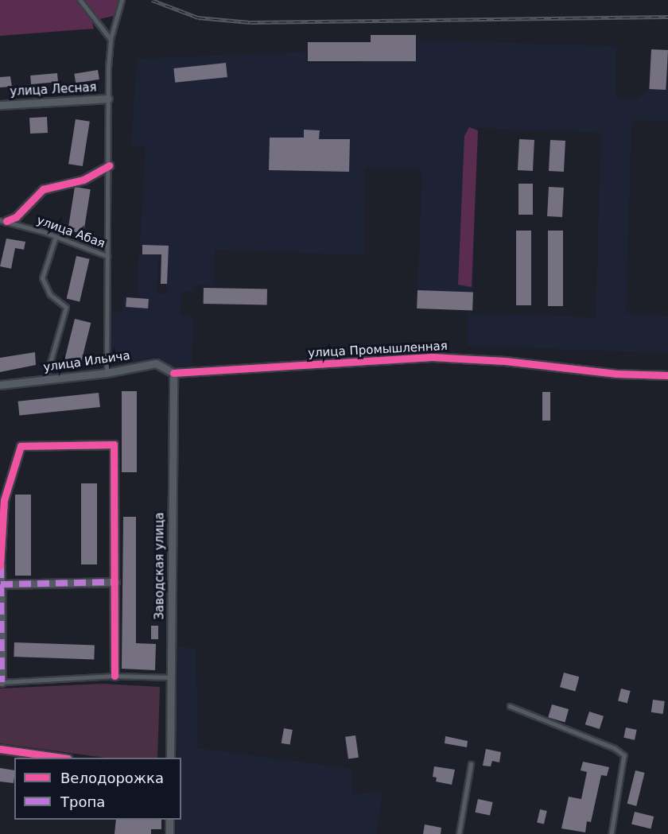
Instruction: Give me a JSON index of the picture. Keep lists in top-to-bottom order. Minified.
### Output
{"streets":{"street":["улица Лесная","улица Промышленная","улица Ильича","Заводская улица"],"lane":["улица Абая"]},"crossings":[["улица Промышленная","улица Ильича"],["улица Промышленная","Заводская улица"],["улица Ильича","Заводская улица"]],"legend":["Велодорожка","Тропа"]}
